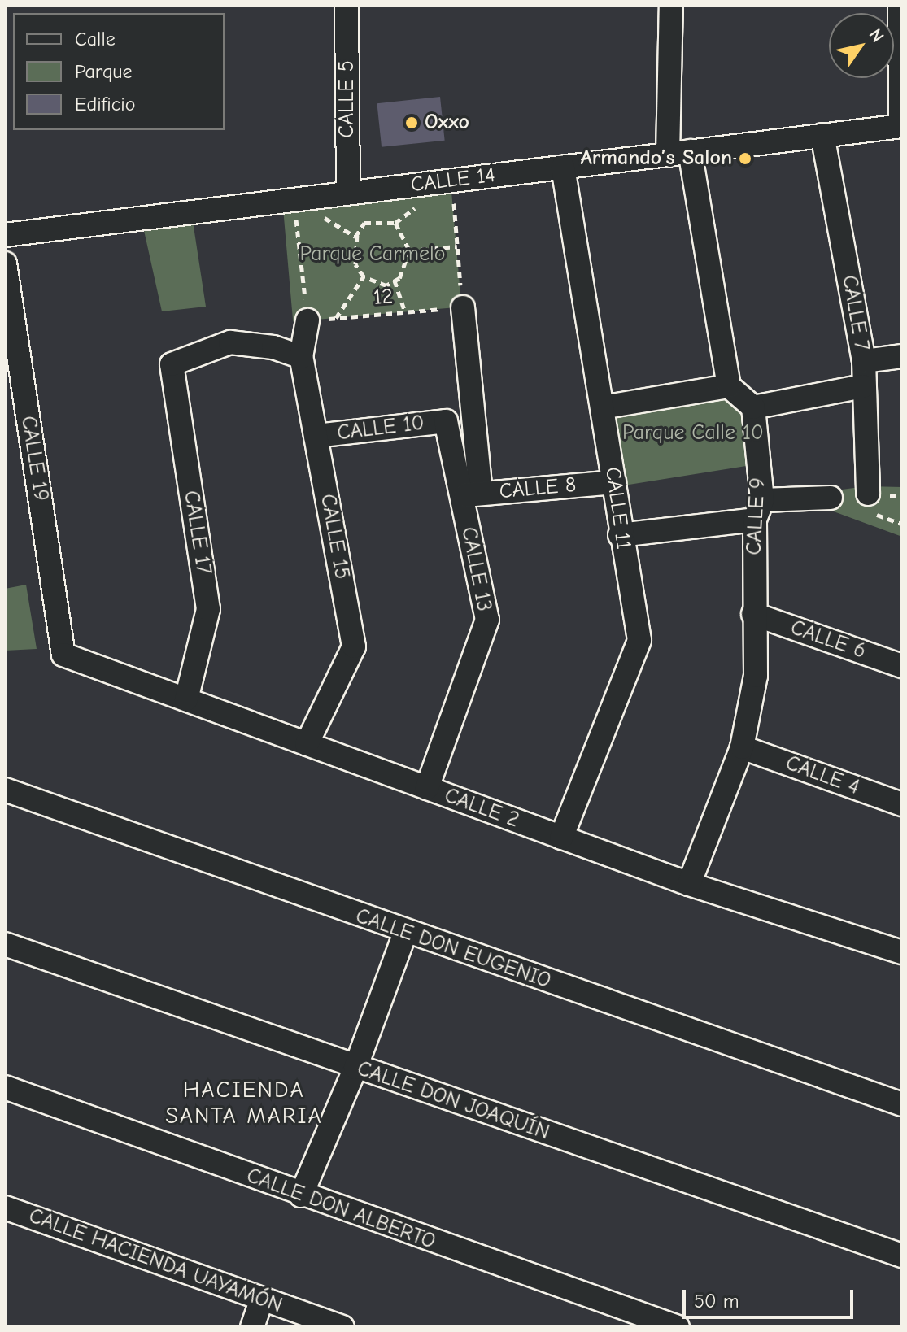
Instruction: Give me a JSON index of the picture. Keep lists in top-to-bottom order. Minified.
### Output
{"streets":{"street":["CALLE 5","CALLE 14","CALLE 7","CALLE 10","CALLE 19","CALLE 8","CALLE 11","CALLE 9","CALLE 17","CALLE 15","CALLE 13","CALLE 6","CALLE 4","CALLE 2","CALLE DON EUGENIO","CALLE DON JOAQUÍN","CALLE DON ALBERTO","CALLE HACIENDA UAYAMÓN"],"path":["12"]},"crossings":[["CALLE 5","CALLE 14"],["CALLE 14","CALLE 7"],["CALLE 14","CALLE 11"],["12","CALLE 15"],["12","CALLE 13"],["CALLE 10","CALLE 15"],["CALLE 10","CALLE 13"],["CALLE 19","CALLE 2"],["CALLE 8","CALLE 11"],["CALLE 8","CALLE 13"],["CALLE 11","CALLE 2"],["CALLE 9","CALLE 6"],["CALLE 9","CALLE 4"],["CALLE 9","CALLE 2"],["CALLE 17","CALLE 15"],["CALLE 17","CALLE 2"],["CALLE 15","CALLE 2"],["CALLE 13","CALLE 2"]],"districts":["HACIENDA SANTA MARIA"],"parks":["Parque Carmelo","Parque Calle 10"],"places":["Oxxo","Armando’s Salon"],"legend":["Calle","Parque","Edificio"],"scale_bar":"50 m","north":"top right"}
